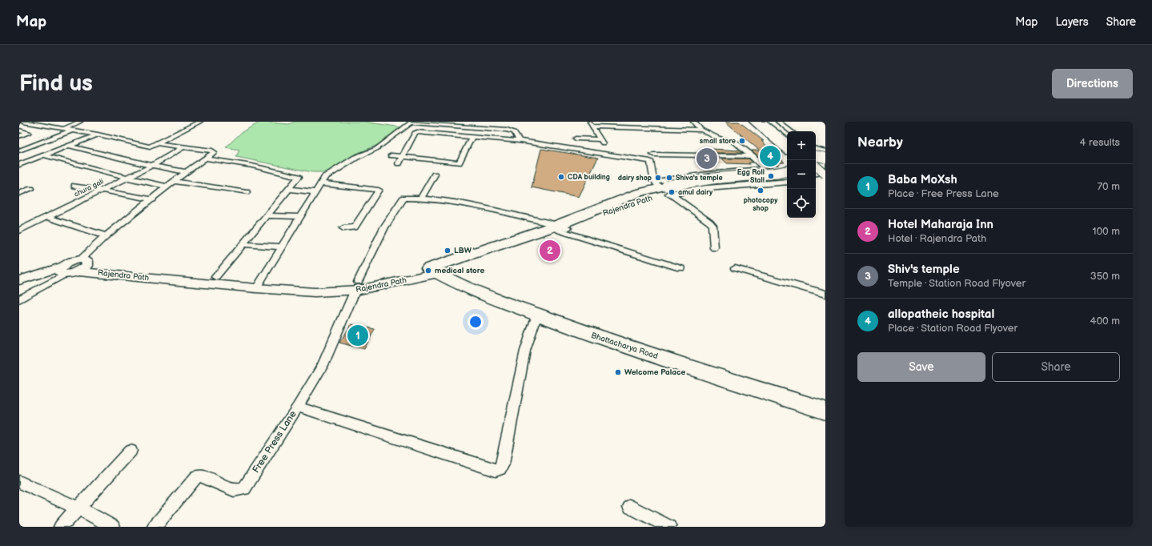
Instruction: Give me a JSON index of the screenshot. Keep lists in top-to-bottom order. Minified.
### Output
{"streets":{"highway":["Rajendra Path","Bhattacharya Road"],"street":["chura gali","Free Press Lane"]},"crossings":[["Rajendra Path","Bhattacharya Road"],["Rajendra Path","Free Press Lane"]],"places":["small store","Egg Roll Stall","CDA building","dairy shop","Shiva's temple","photocopy shop","amul dairy","LBW","medical store","Welcome Palace"],"page":{"header":"Map","nav":["Map","Layers","Share"],"buttons":["Directions",["Save","Share"]],"title":"Find us","heading":["Nearby","4 results"],"map_buttons":["+","−"],"pins":["4","3","2","1"],"list":[{"mark":"1","name":"Baba MoXsh","note":"Place · Free Press Lane","value":"70 m"},{"mark":"2","name":"Hotel Maharaja Inn","note":"Hotel · Rajendra Path","value":"100 m"},{"mark":"3","name":"Shiv's temple","note":"Temple · Station Road Flyover","value":"350 m"},{"mark":"4","name":"allopatheic hospital","note":"Place · Station Road Flyover","value":"400 m"}]}}
